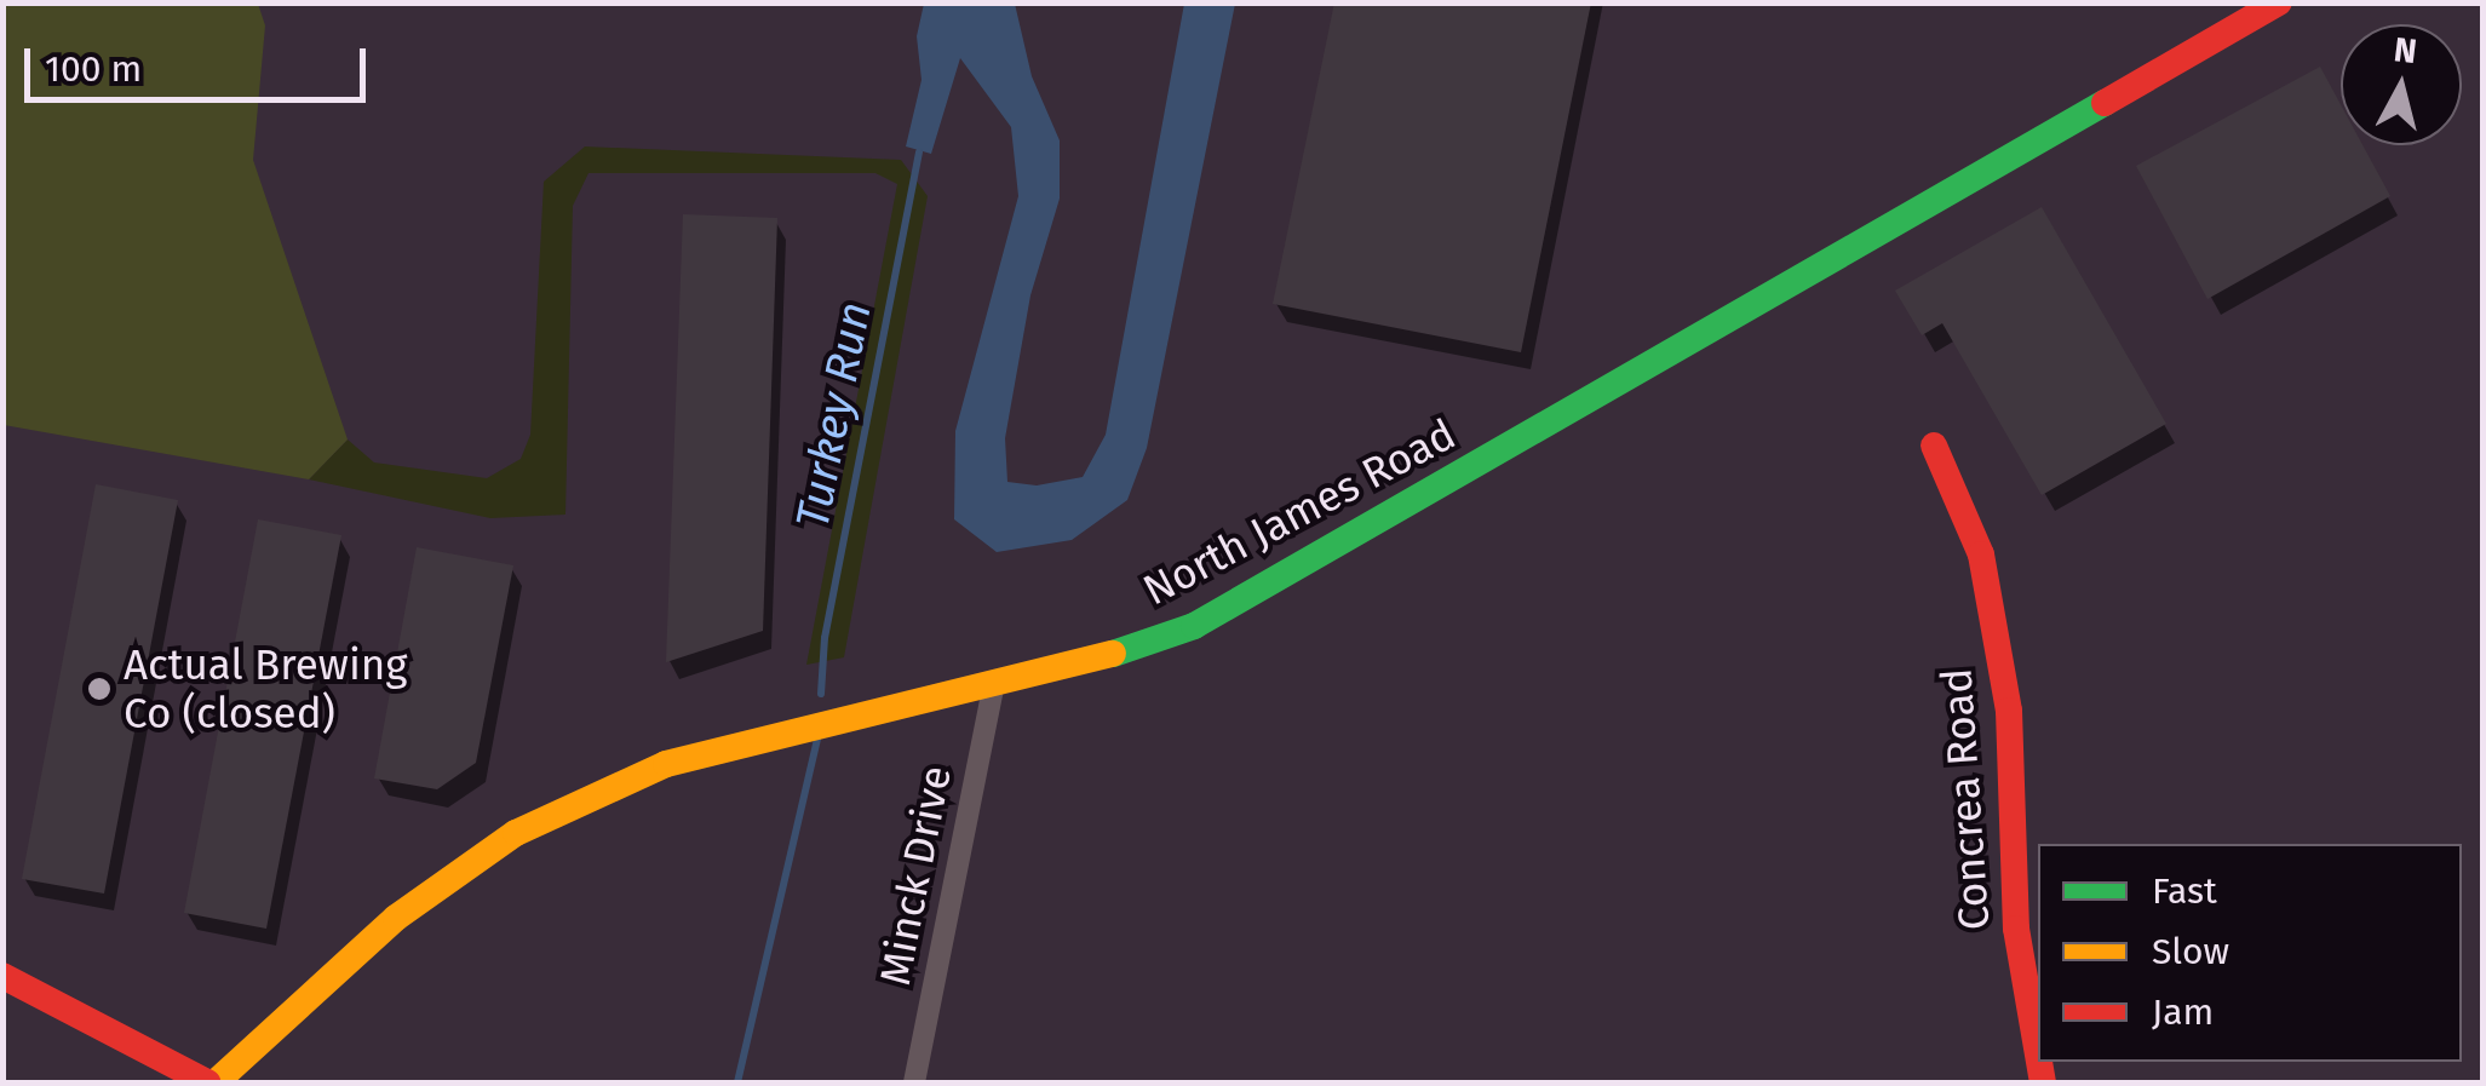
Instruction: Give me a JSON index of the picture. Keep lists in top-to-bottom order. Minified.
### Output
{"streets":{"street":["North James Road","Concrea Road","Minck Drive"]},"crossings":[["North James Road","Minck Drive"]],"water":["Turkey Run"],"places":["Actual Brewing Co (closed)"],"legend":["Fast","Slow","Jam"],"scale_bar":"100 m","north":"top"}
